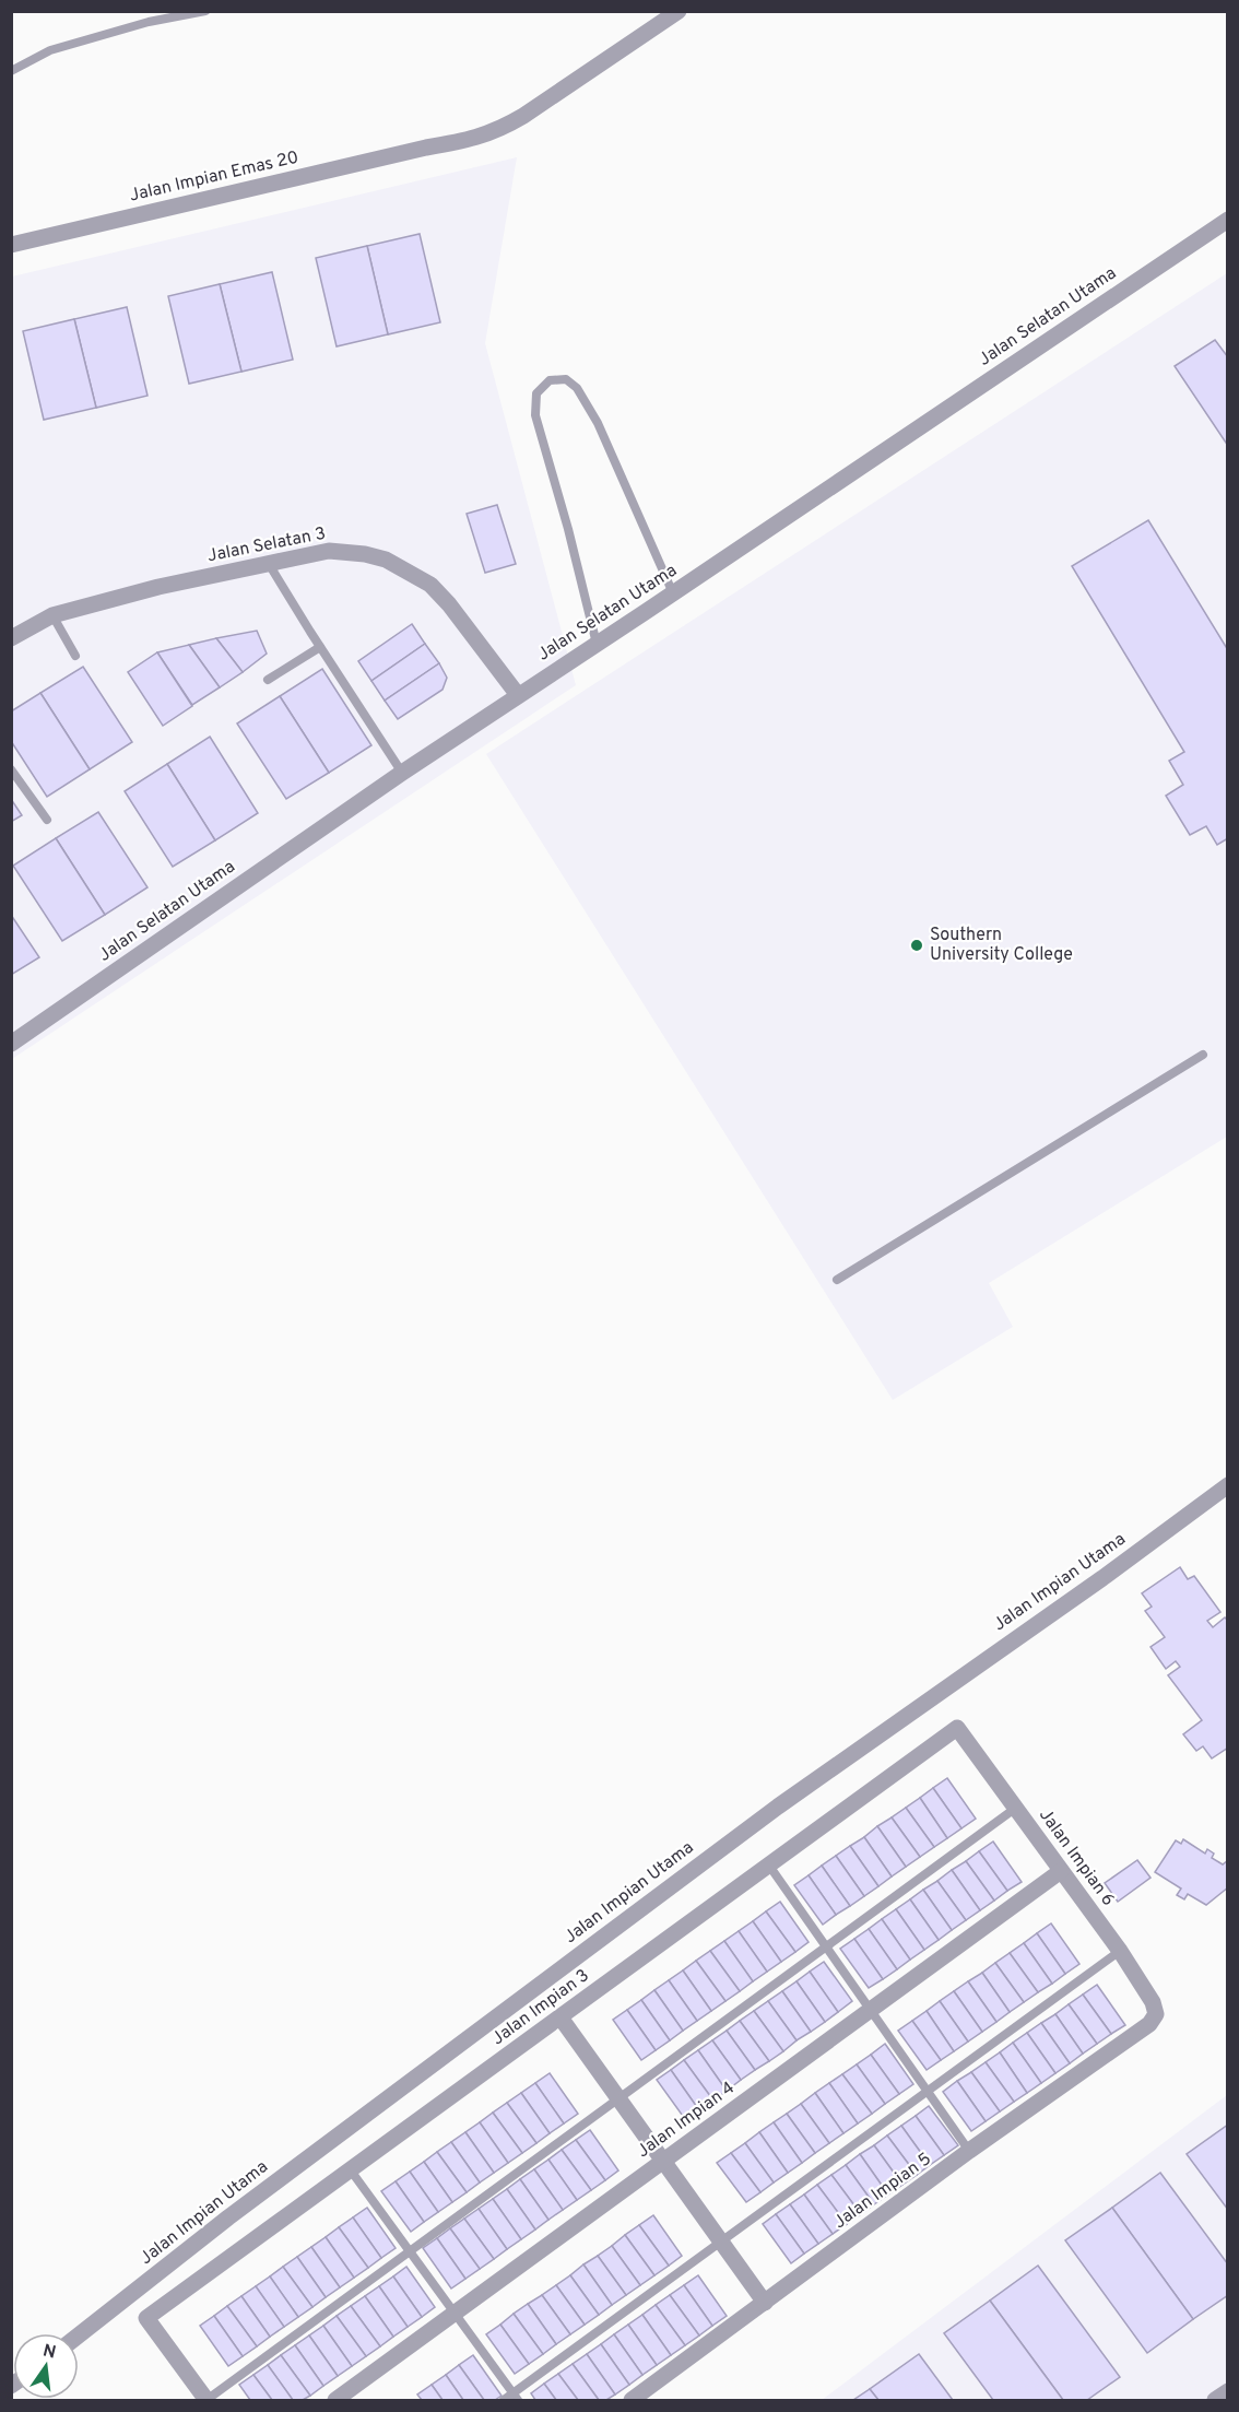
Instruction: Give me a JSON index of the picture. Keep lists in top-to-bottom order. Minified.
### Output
{"streets":{"street":["Jalan Impian Emas 20","Jalan Selatan Utama","Jalan Selatan 3","Jalan Impian Utama","Jalan Impian 6","Jalan Impian 3","Jalan Impian 4","Jalan Impian 5"]},"crossings":[["Jalan Selatan Utama","Jalan Selatan 3"],["Jalan Impian 6","Jalan Impian 3"],["Jalan Impian 6","Jalan Impian 4"],["Jalan Impian 6","Jalan Impian 5"]],"places":["Southern University College"],"north":"top"}
